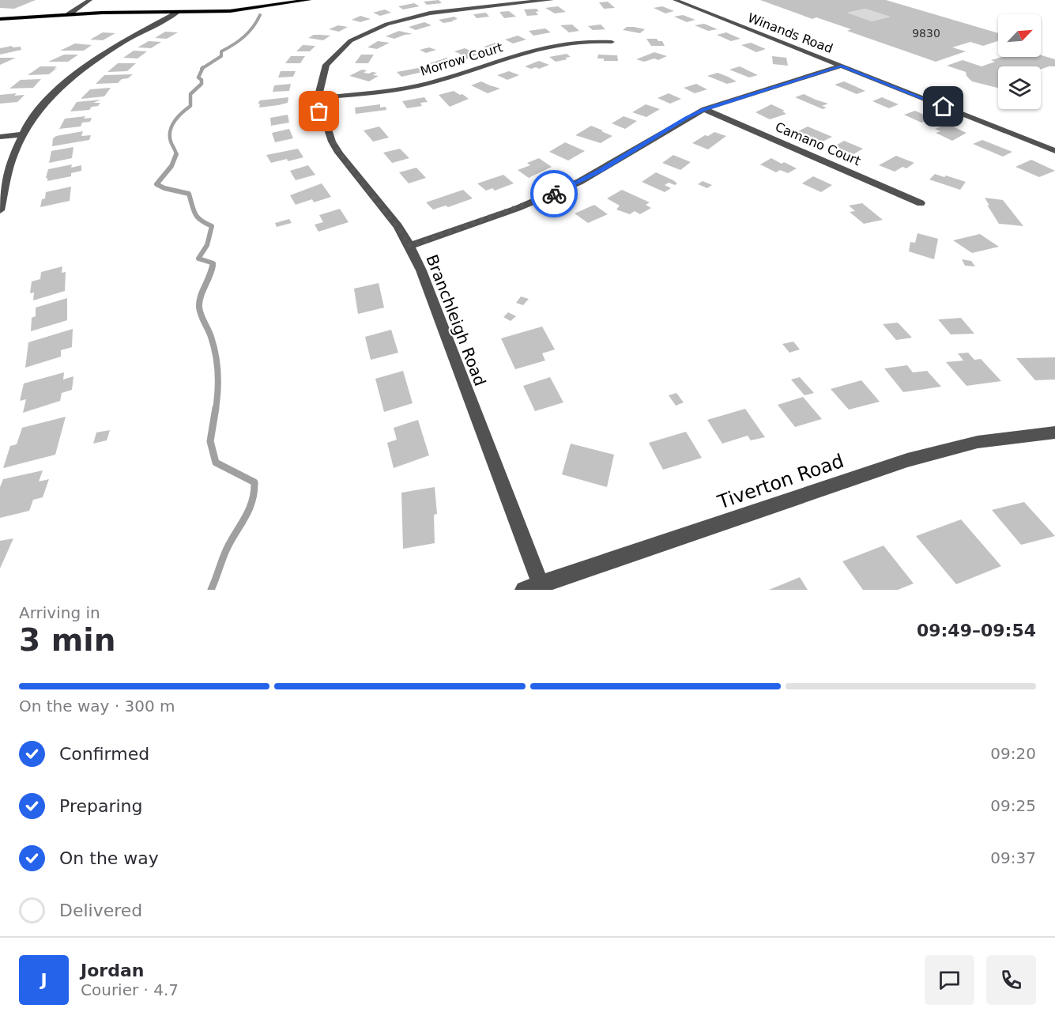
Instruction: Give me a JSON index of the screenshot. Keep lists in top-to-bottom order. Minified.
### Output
{"streets":{"street":["Winands Road","Morrow Court","Camano Court","Branchleigh Road","Tiverton Road"]},"crossings":[["Morrow Court","Branchleigh Road"],["Branchleigh Road","Tiverton Road"]],"house_numbers":["9830"],"north":"top right","page":{"heading":["3 min","Arriving in","09:49–09:54"],"panel":["Jordan","Courier · 4.7"],"bar":"On the way · 300 m","list":[["Confirmed","09:20"],["Preparing","09:25"],["On the way","09:37"],"Delivered"],"round":"J"}}
